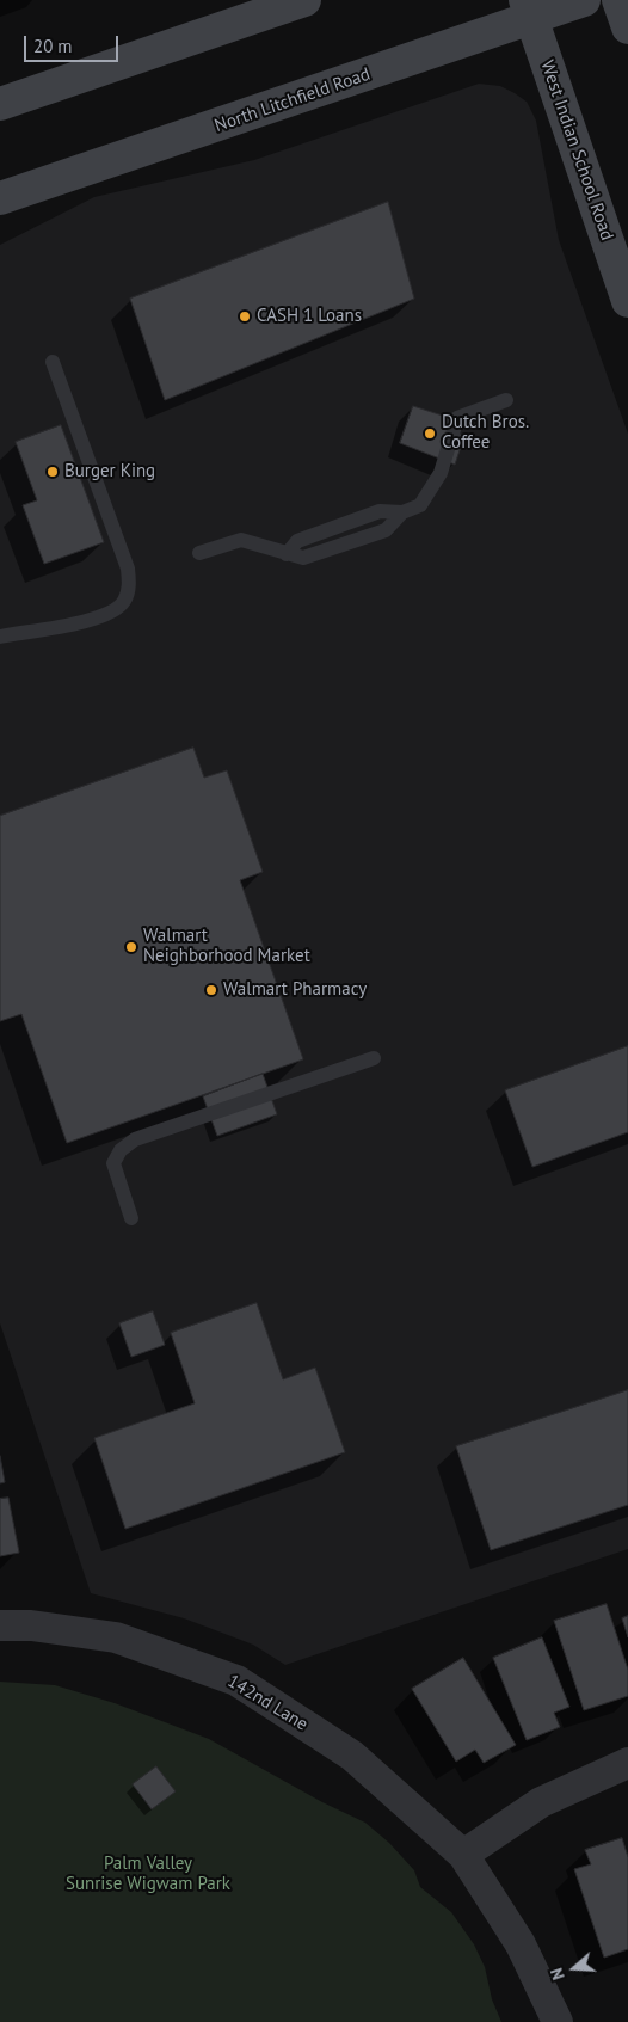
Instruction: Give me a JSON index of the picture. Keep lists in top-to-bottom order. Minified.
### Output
{"streets":{"main road":["North Litchfield Road","West Indian School Road"],"street":["142nd Lane"]},"crossings":[["North Litchfield Road","West Indian School Road"]],"parks":["Palm Valley Sunrise Wigwam Park"],"places":["CASH 1 Loans","Dutch Bros. Coffee","Burger King","Walmart Neighborhood Market","Walmart Pharmacy"],"scale_bar":"20 m","north":"left"}
